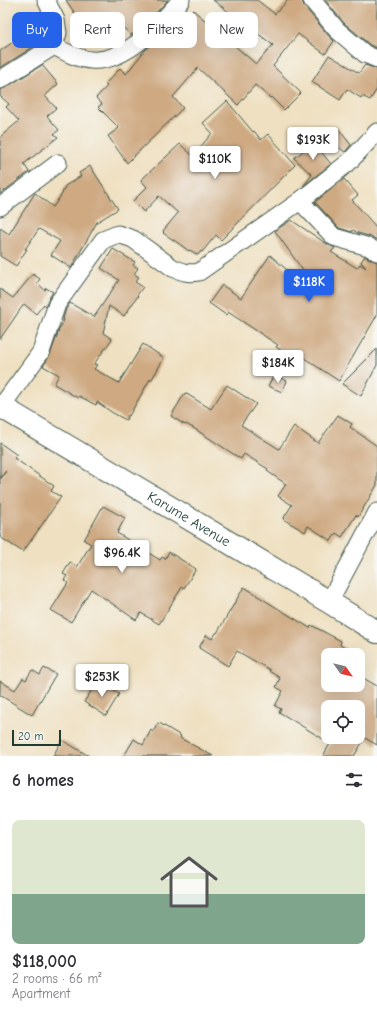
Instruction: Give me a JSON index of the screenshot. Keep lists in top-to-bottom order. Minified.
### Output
{"streets":{"main road":["Karume Avenue"]},"scale_bar":"20 m","north":"bottom right","page":{"chip":["Buy","Rent","Filters","New"],"price":["$193K","$110K","$118K","$184K","$96.4K","$253K"],"scale":"20 m","heading":"6 homes","list":[{"name":"$118,000","note":"2 rooms · 66 m² · Apartment"}]}}
